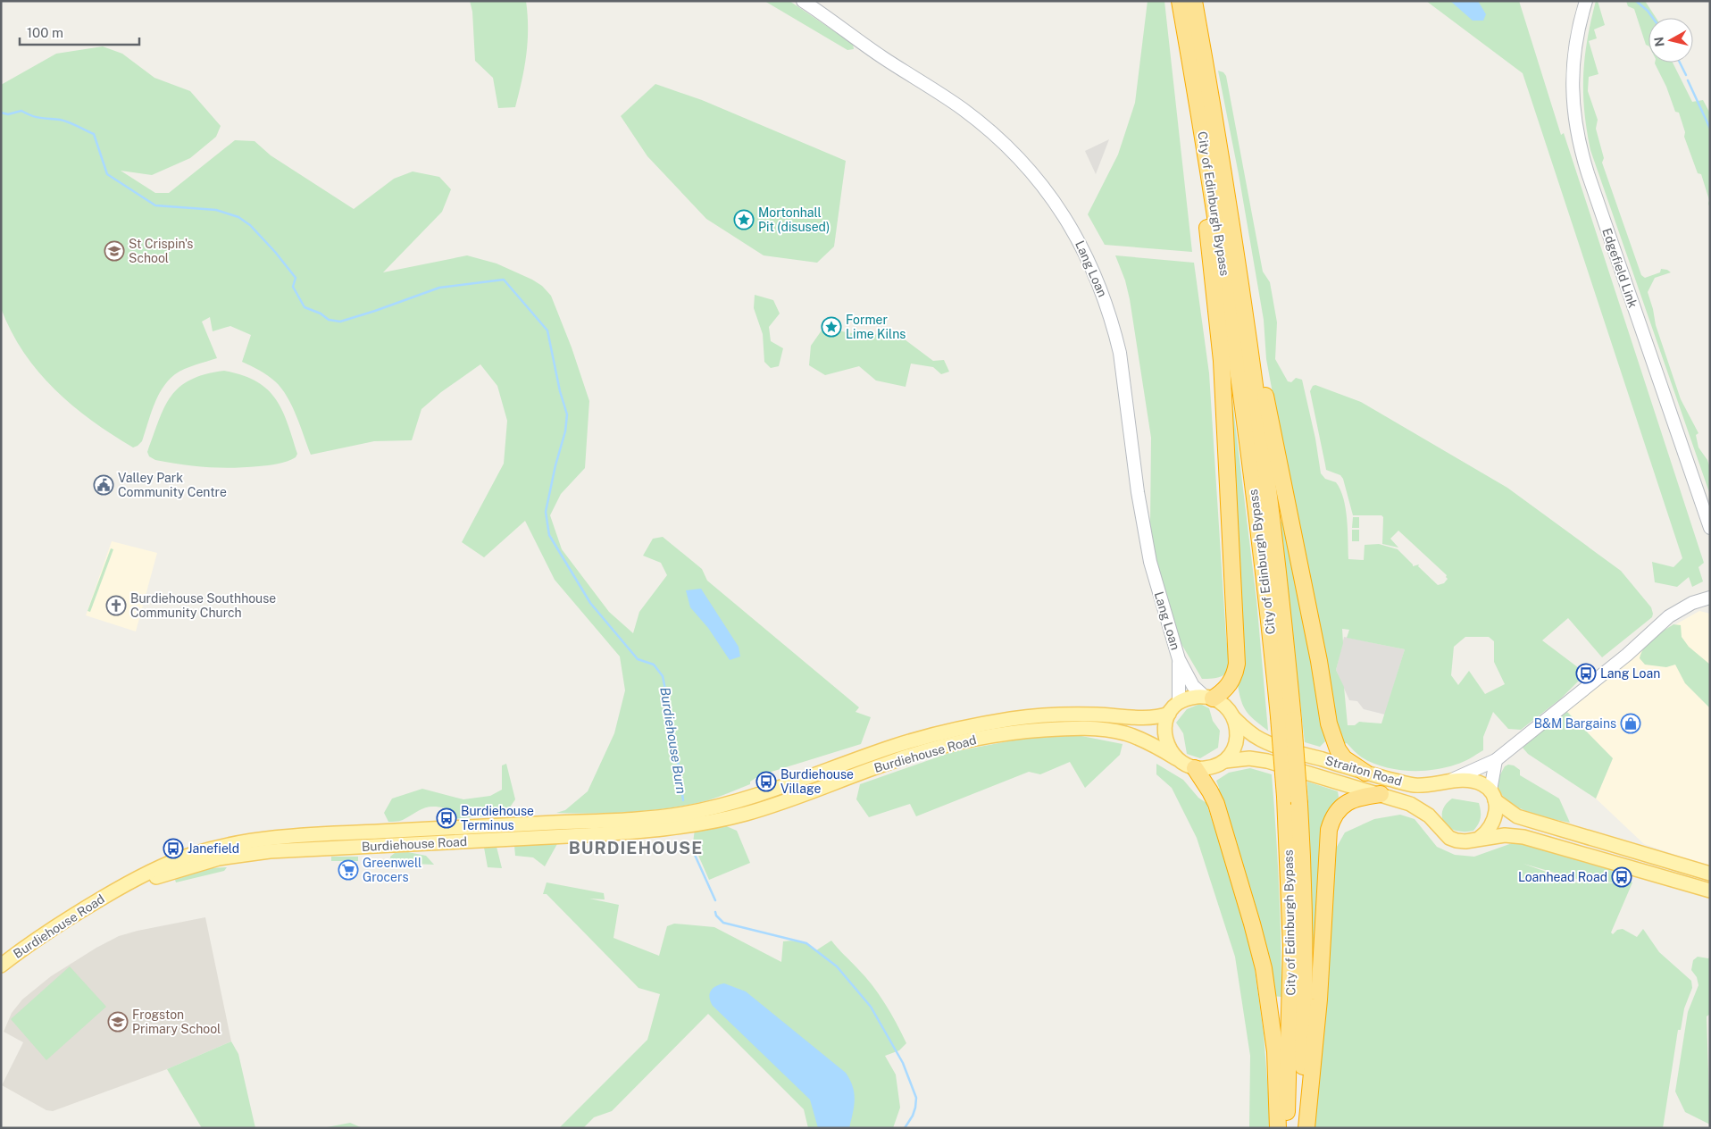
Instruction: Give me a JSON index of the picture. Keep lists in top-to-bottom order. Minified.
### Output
{"streets":{"highway":["City of Edinburgh Bypass"],"main road":["Burdiehouse Road","Straiton Road"],"street":["Edgefield Link","Lang Loan"]},"crossings":[["Lang Loan","Burdiehouse Road"],["Lang Loan","Straiton Road"],["Burdiehouse Road","Straiton Road"]],"districts":["BURDIEHOUSE"],"water":["Burdiehouse Burn"],"places":{"place":["Mortonhall Pit (disused)","Former Lime Kilns"],"school or university":["St Crispin's School","Frogston Primary School"],"public building":["Valley Park Community Centre"],"church":["Burdiehouse Southhouse Community Church"],"bus stop":["Lang Loan","Burdiehouse Village","Burdiehouse Terminus","Janefield","Loanhead Road"],"shop":["B&M Bargains"],"supermarket":["Greenwell Grocers"]},"scale_bar":"100 m","north":"left"}
